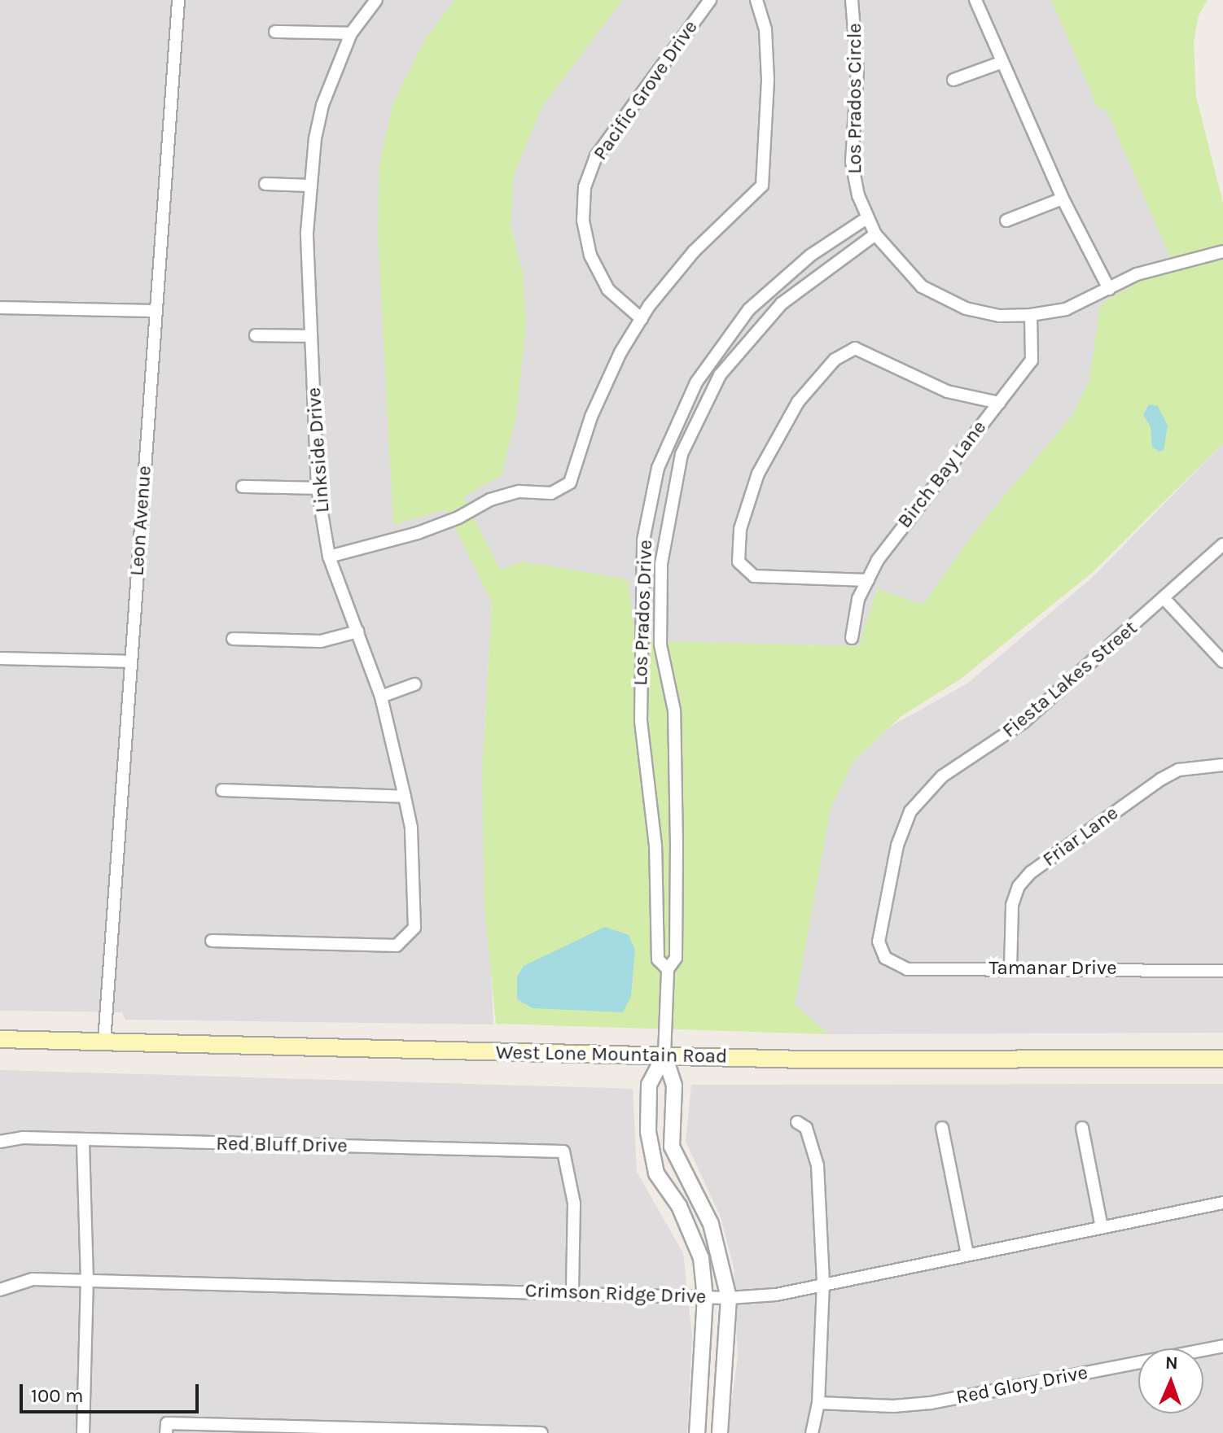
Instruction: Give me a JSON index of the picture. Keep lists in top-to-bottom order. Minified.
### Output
{"streets":{"main road":["West Lone Mountain Road"],"street":["Pacific Grove Drive","Los Prados Circle","Linkside Drive","Birch Bay Lane","Leon Avenue","Los Prados Drive","Fiesta Lakes Street","Friar Lane","Tamanar Drive","Red Bluff Drive","Crimson Ridge Drive","Red Glory Drive"]},"crossings":[["Los Prados Circle","Birch Bay Lane"],["Los Prados Circle","Los Prados Drive"],["Leon Avenue","West Lone Mountain Road"],["Los Prados Drive","West Lone Mountain Road"],["Fiesta Lakes Street","Tamanar Drive"],["Friar Lane","Tamanar Drive"],["Red Bluff Drive","Crimson Ridge Drive"]],"scale_bar":"100 m","north":"top"}
